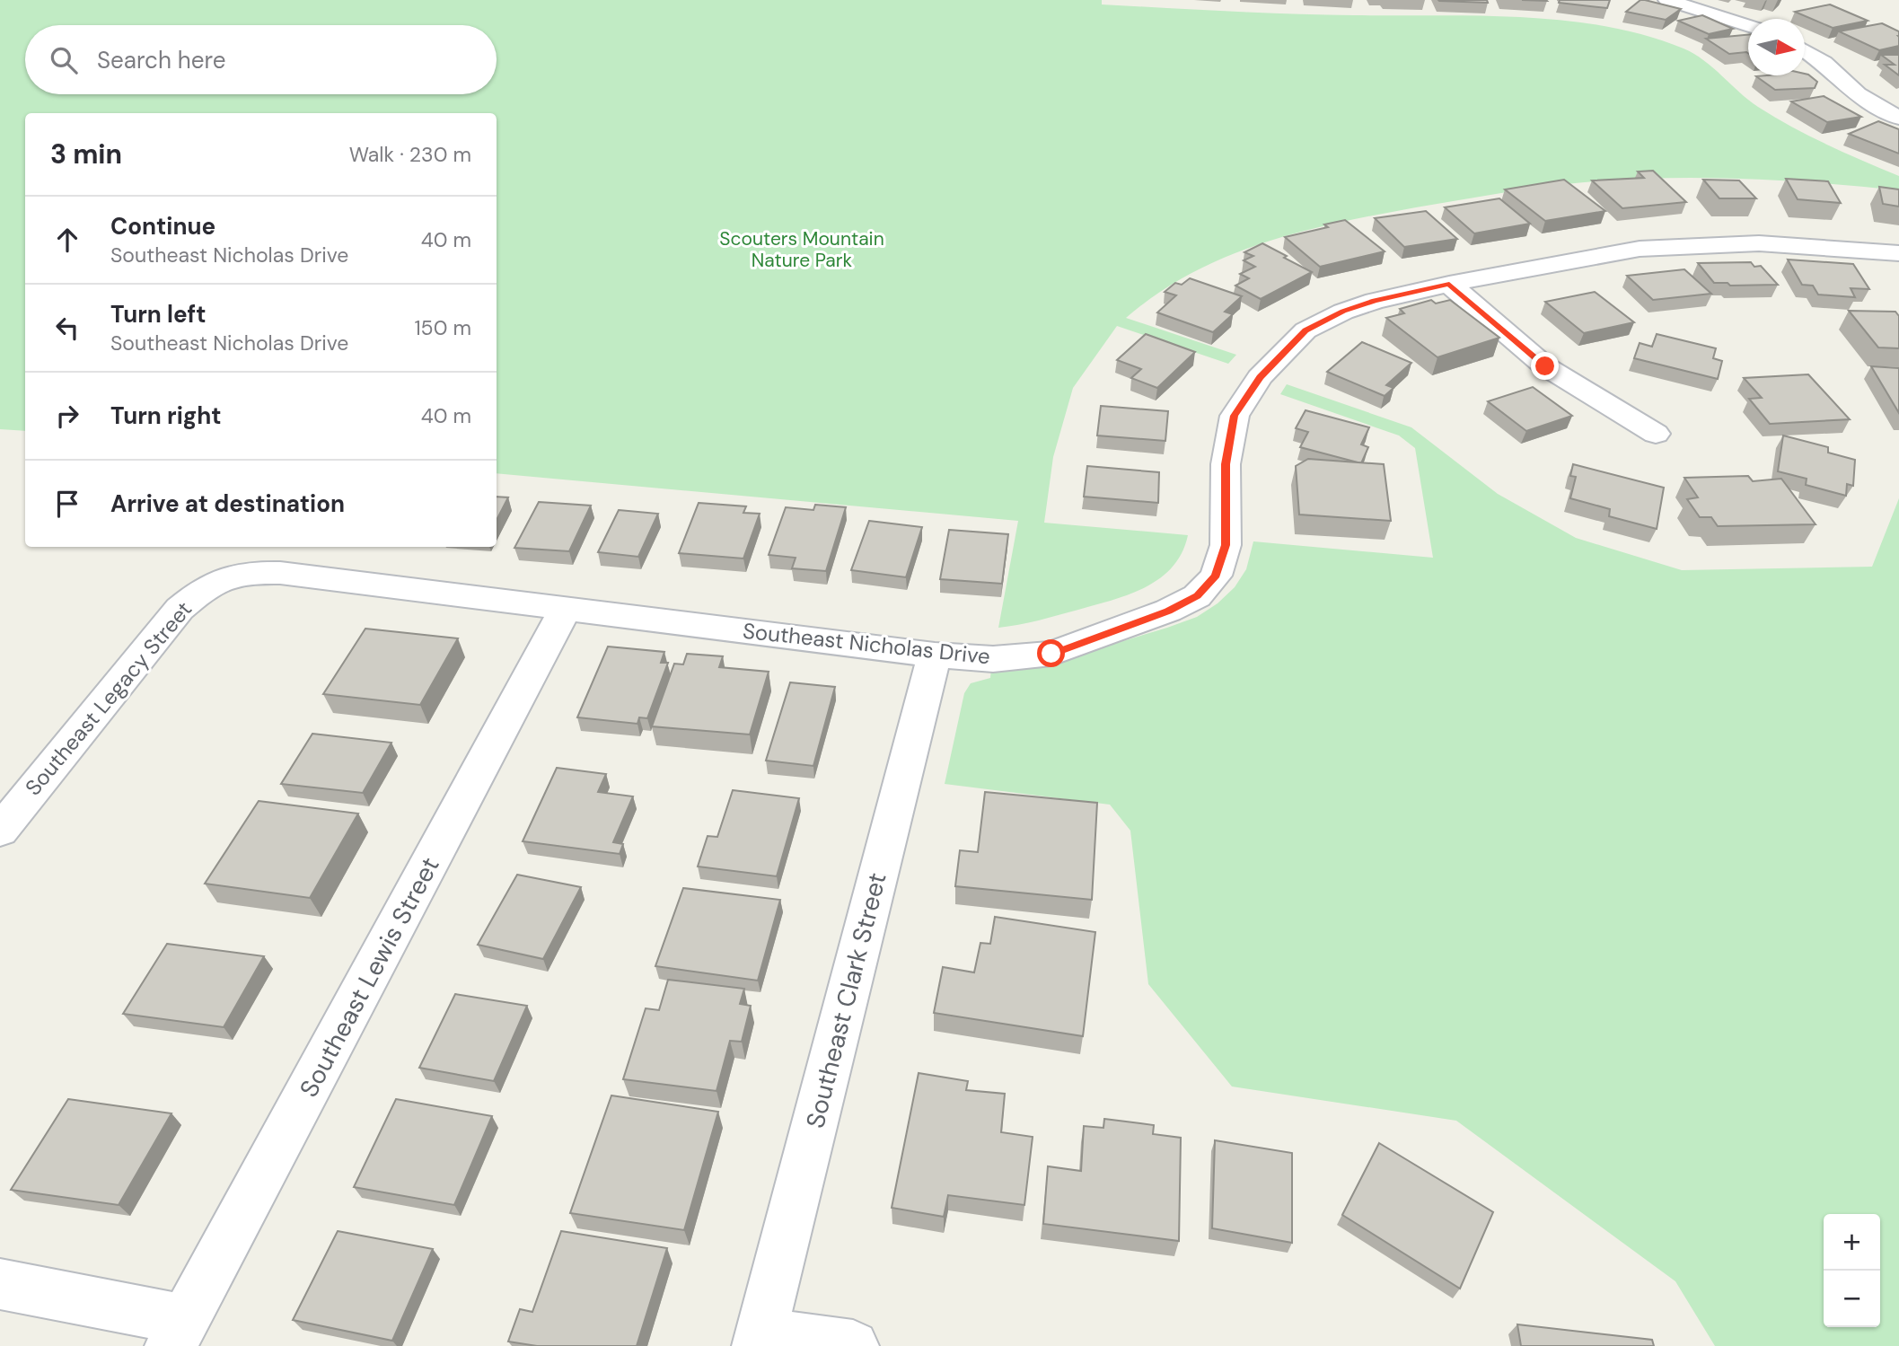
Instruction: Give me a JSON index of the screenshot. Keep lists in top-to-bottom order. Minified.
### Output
{"streets":{"street":["Southeast Nicholas Drive","Southeast Legacy Street","Southeast Lewis Street","Southeast Clark Street"]},"crossings":[["Southeast Nicholas Drive","Southeast Legacy Street"],["Southeast Nicholas Drive","Southeast Lewis Street"],["Southeast Nicholas Drive","Southeast Clark Street"]],"parks":["Scouters Mountain Nature Park"],"north":"right","page":{"search":"Search here","heading":["3 min","Walk · 230 m"],"list":[["Continue","Southeast Nicholas Drive","40 m"],["Turn left","Southeast Nicholas Drive","150 m"],["Turn right","40 m"],"Arrive at destination"],"map_buttons":["+","−"]}}
